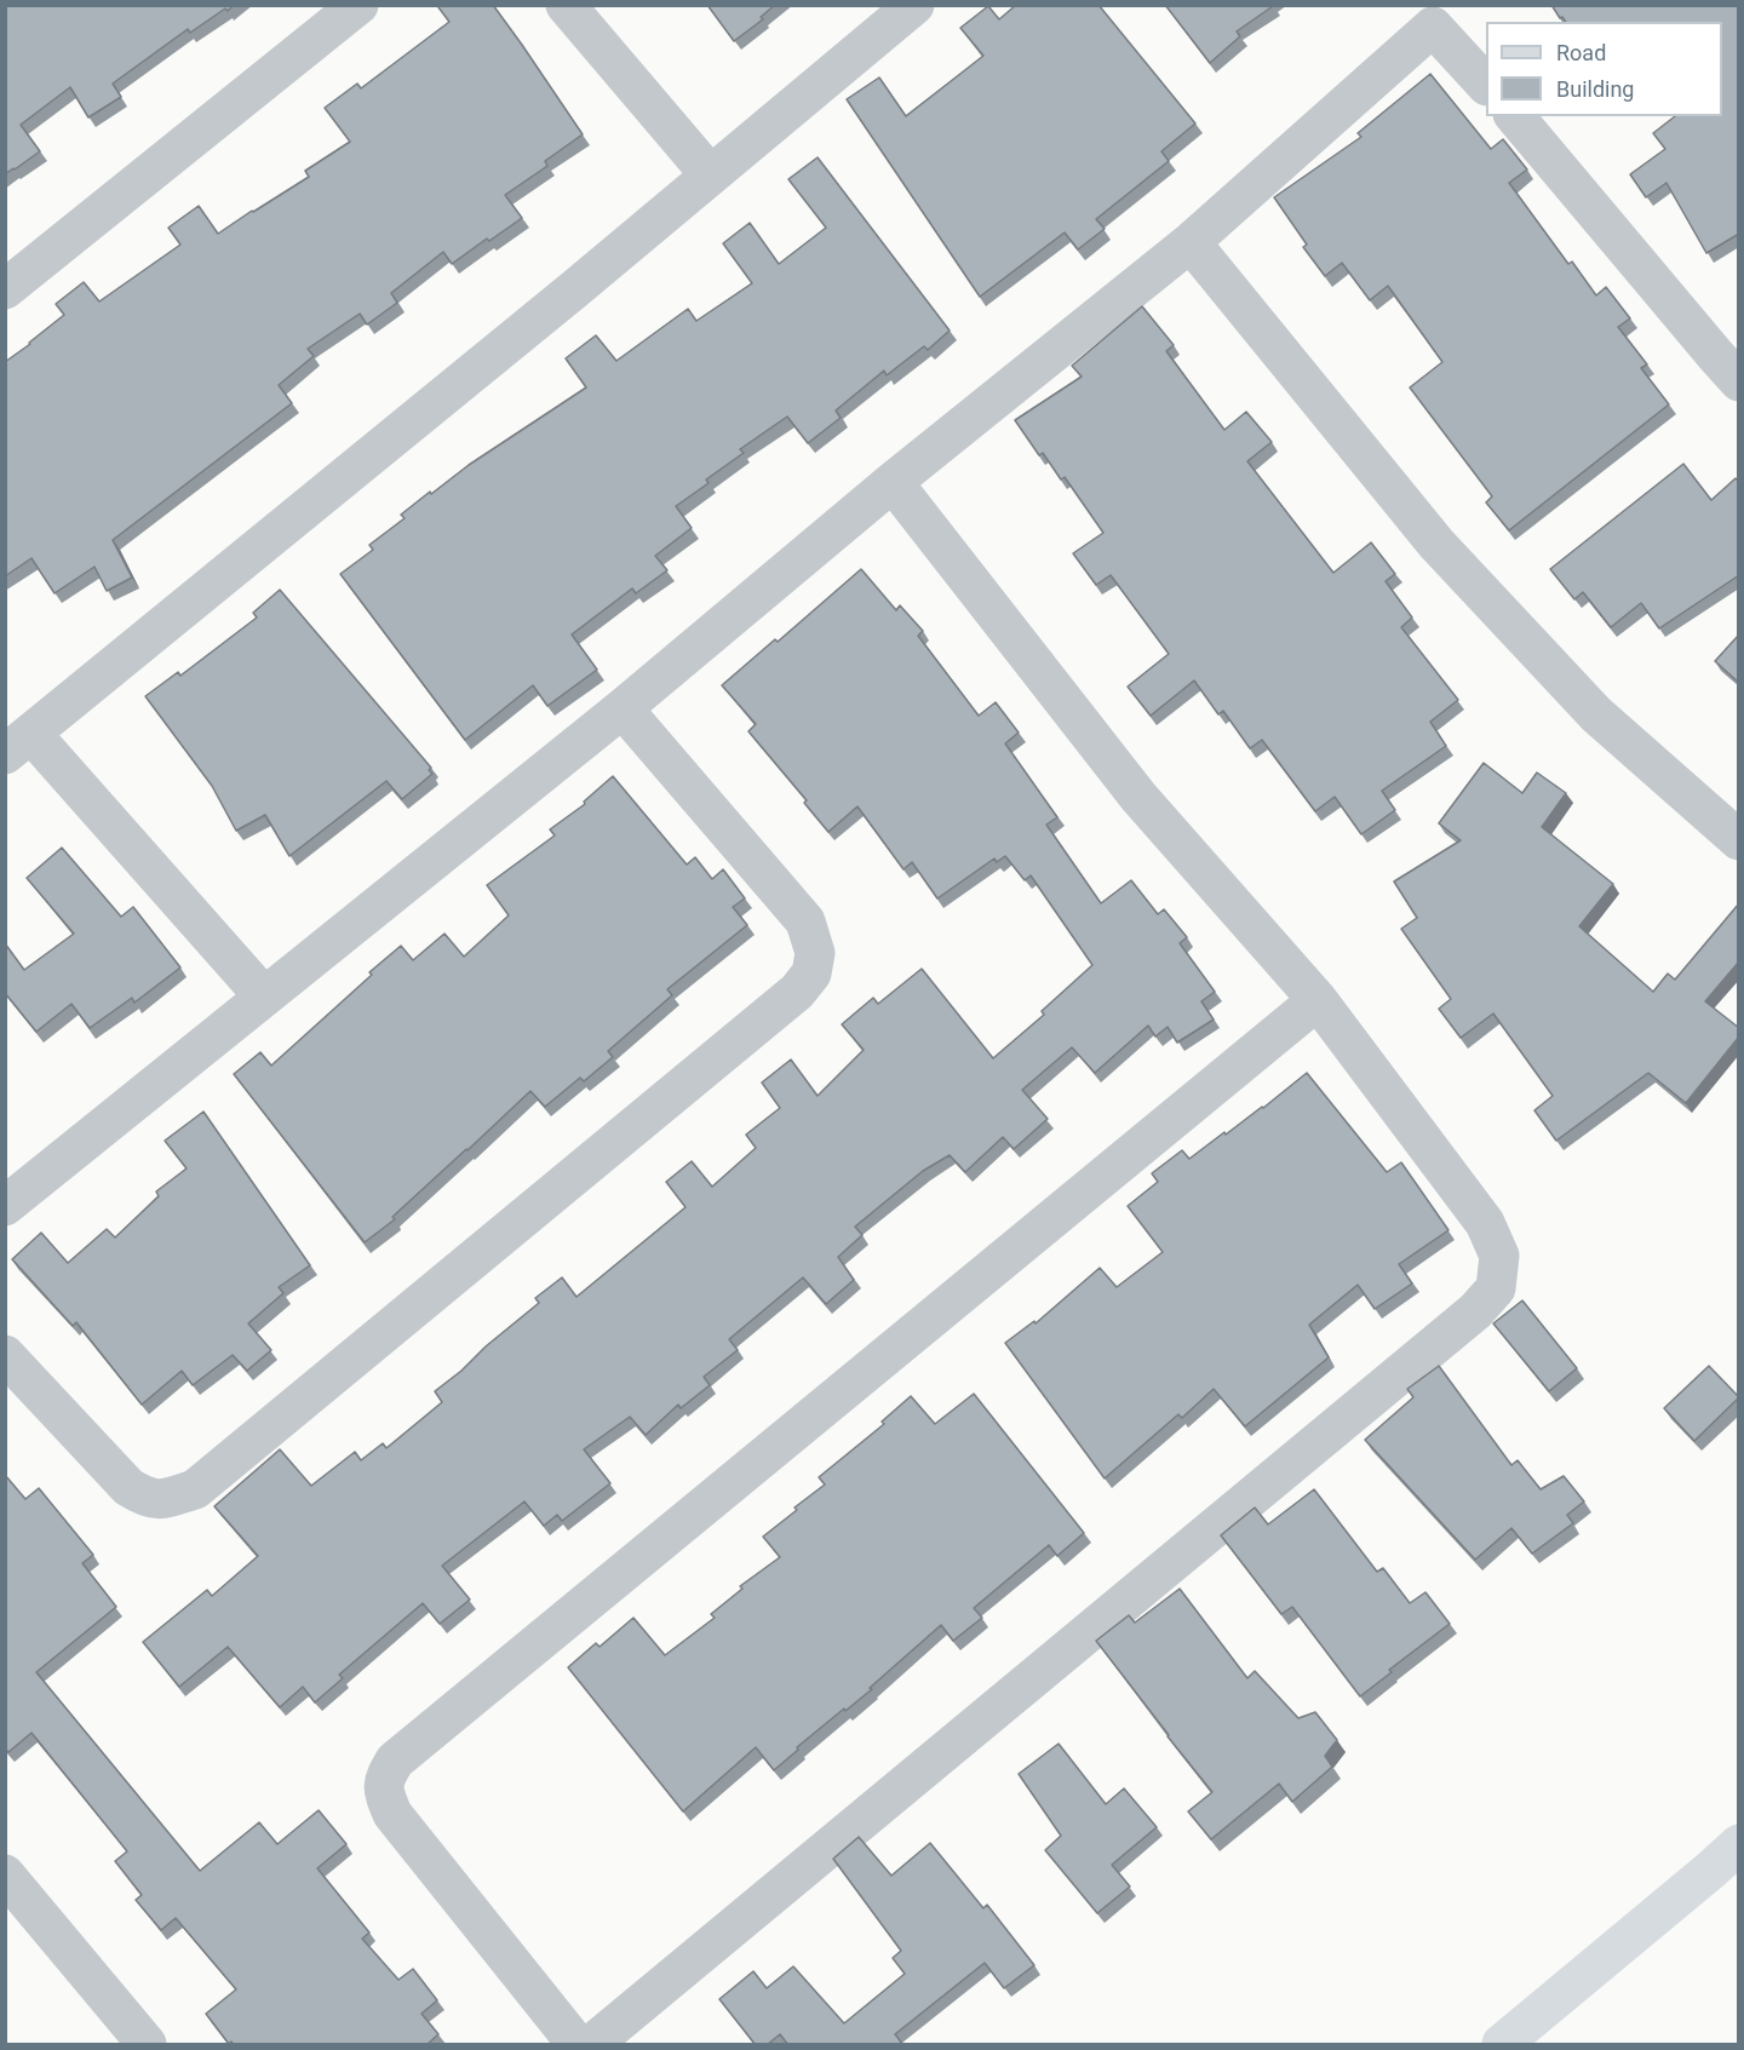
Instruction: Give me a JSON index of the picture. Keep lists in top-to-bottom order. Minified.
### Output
{"legend":["Road","Building"]}
